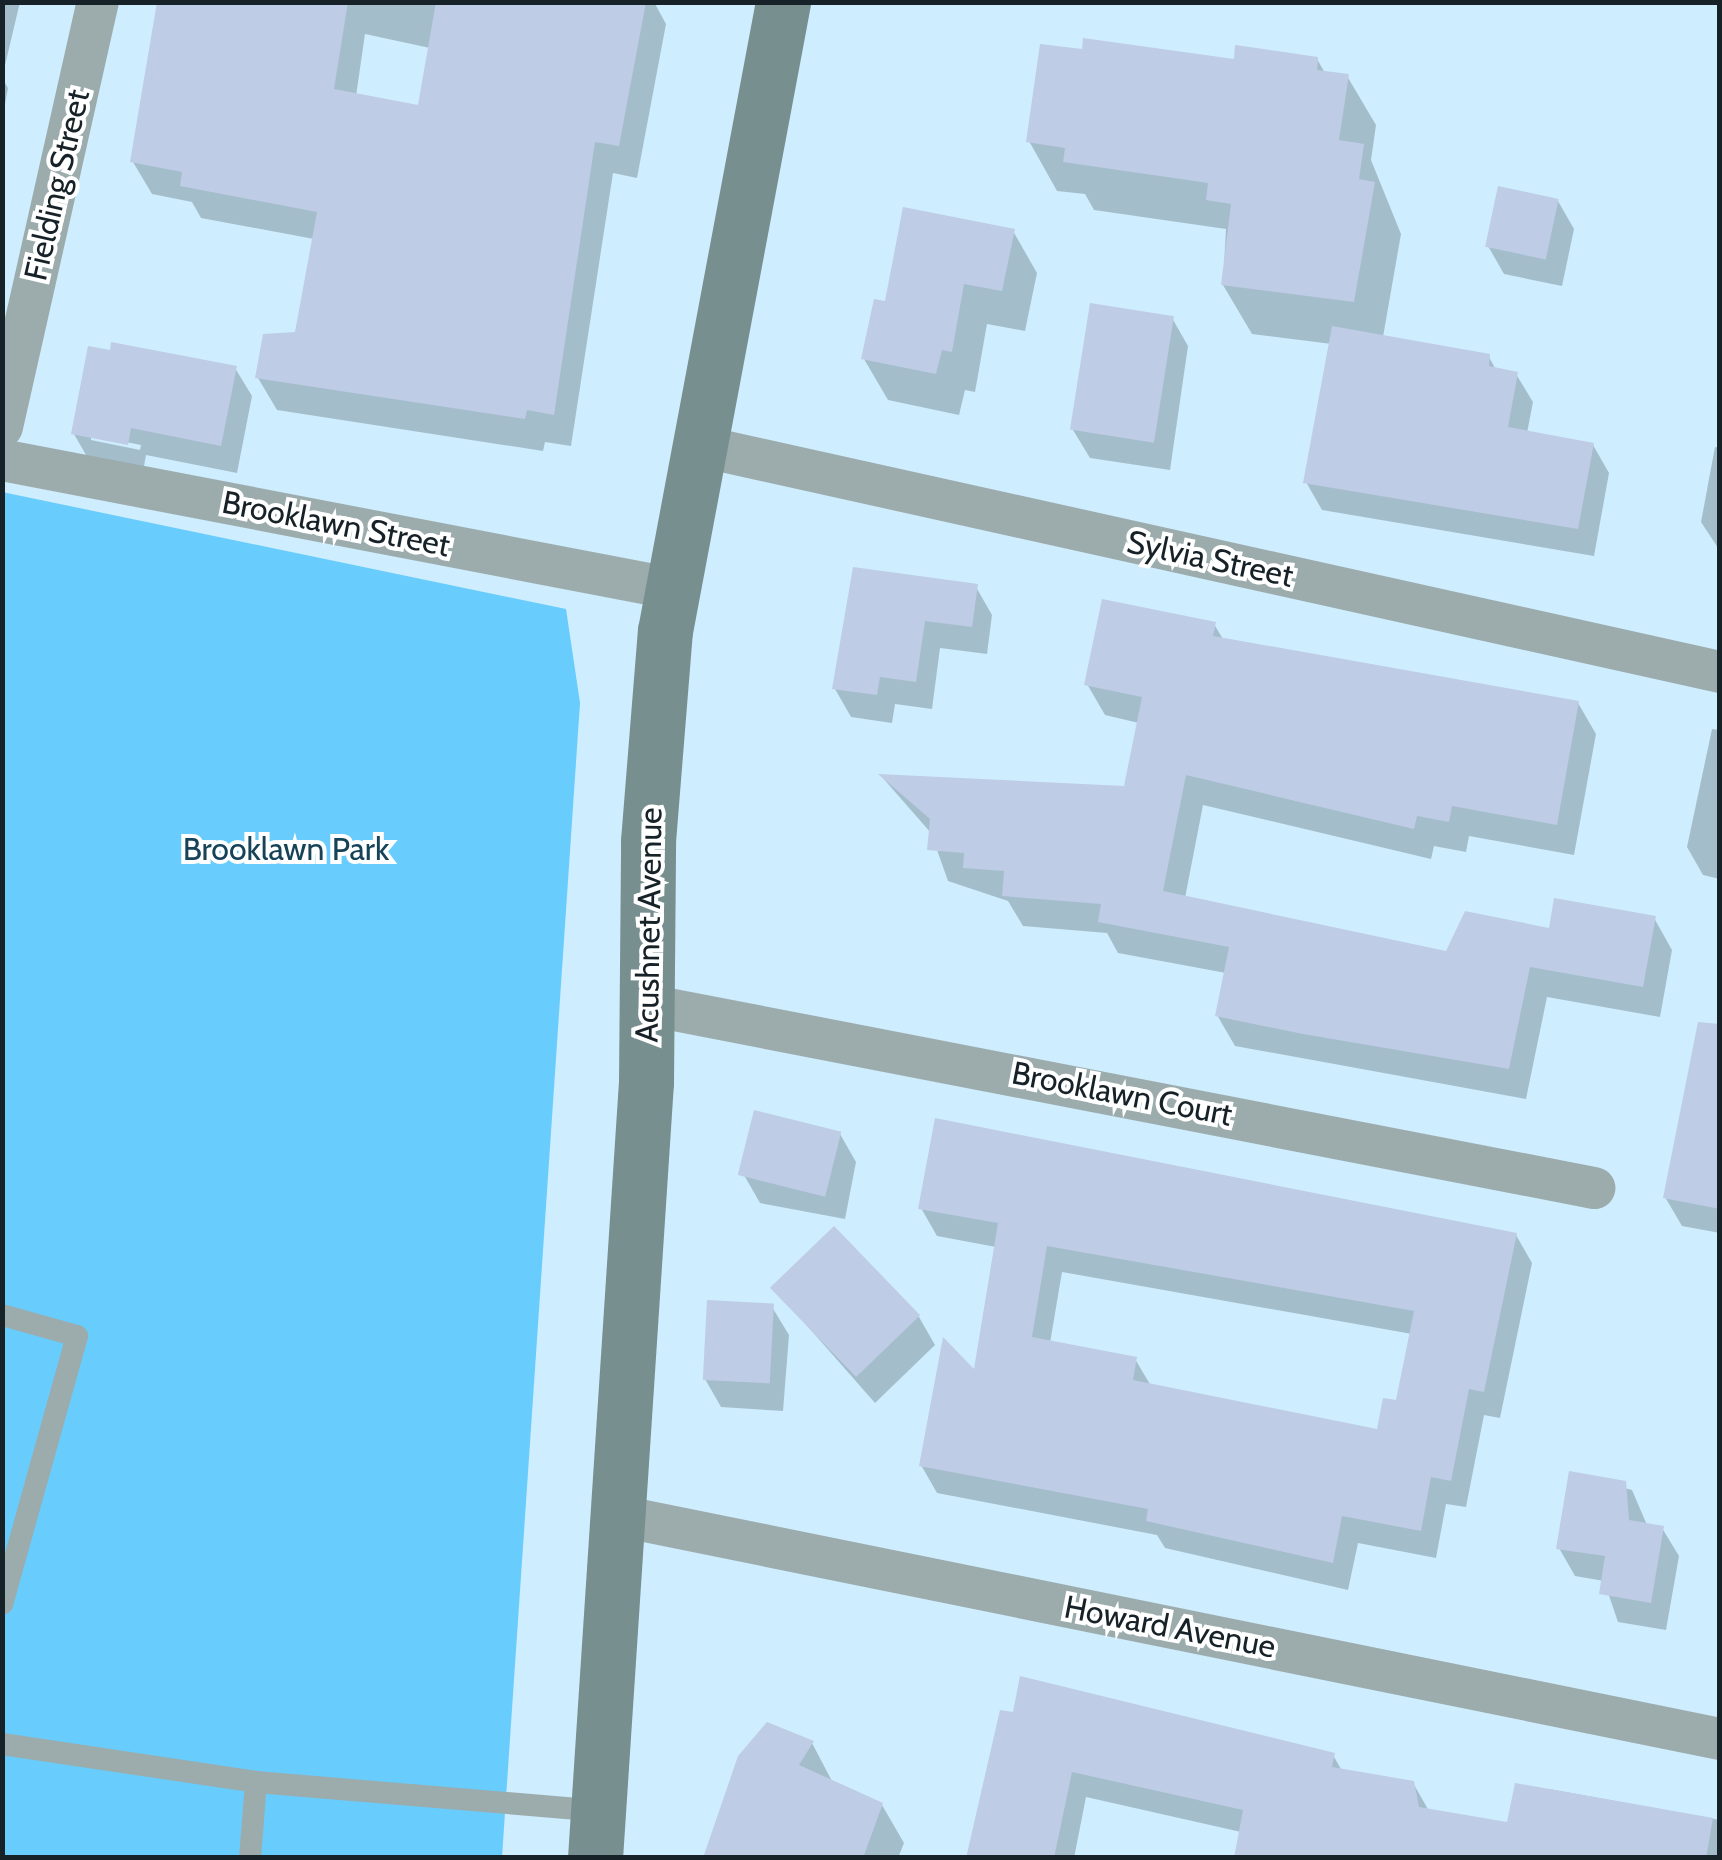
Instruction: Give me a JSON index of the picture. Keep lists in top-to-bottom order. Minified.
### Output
{"streets":{"main road":["Acushnet Avenue"],"street":["Fielding Street","Brooklawn Street","Sylvia Street","Brooklawn Court","Howard Avenue"]},"crossings":[["Brooklawn Street","Acushnet Avenue"],["Sylvia Street","Acushnet Avenue"],["Acushnet Avenue","Brooklawn Court"],["Acushnet Avenue","Howard Avenue"]],"parks":["Brooklawn Park"]}
